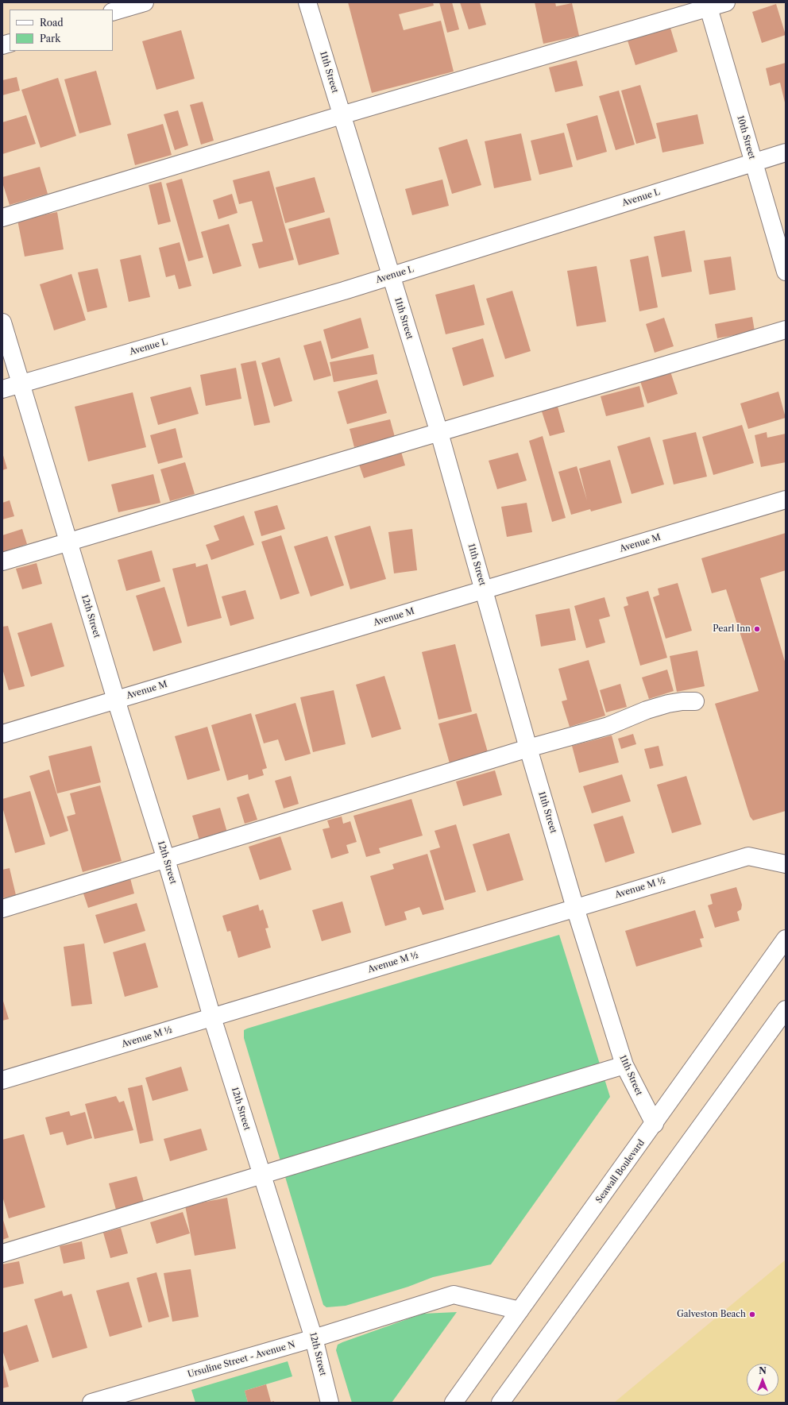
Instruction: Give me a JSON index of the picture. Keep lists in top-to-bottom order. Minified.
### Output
{"streets":{"street":["11th Street","10th Street","Avenue L","Avenue M","12th Street","Avenue M ½","Seawall Boulevard","Ursuline Street - Avenue N"]},"crossings":[["11th Street","Avenue L"],["11th Street","Avenue M"],["11th Street","Avenue M ½"],["11th Street","Seawall Boulevard"],["10th Street","Avenue L"],["Avenue L","12th Street"],["Avenue M","12th Street"],["12th Street","Avenue M ½"],["12th Street","Ursuline Street - Avenue N"],["Seawall Boulevard","Ursuline Street - Avenue N"]],"places":["Pearl Inn","Galveston Beach"],"legend":["Road","Park"],"north":"top"}
